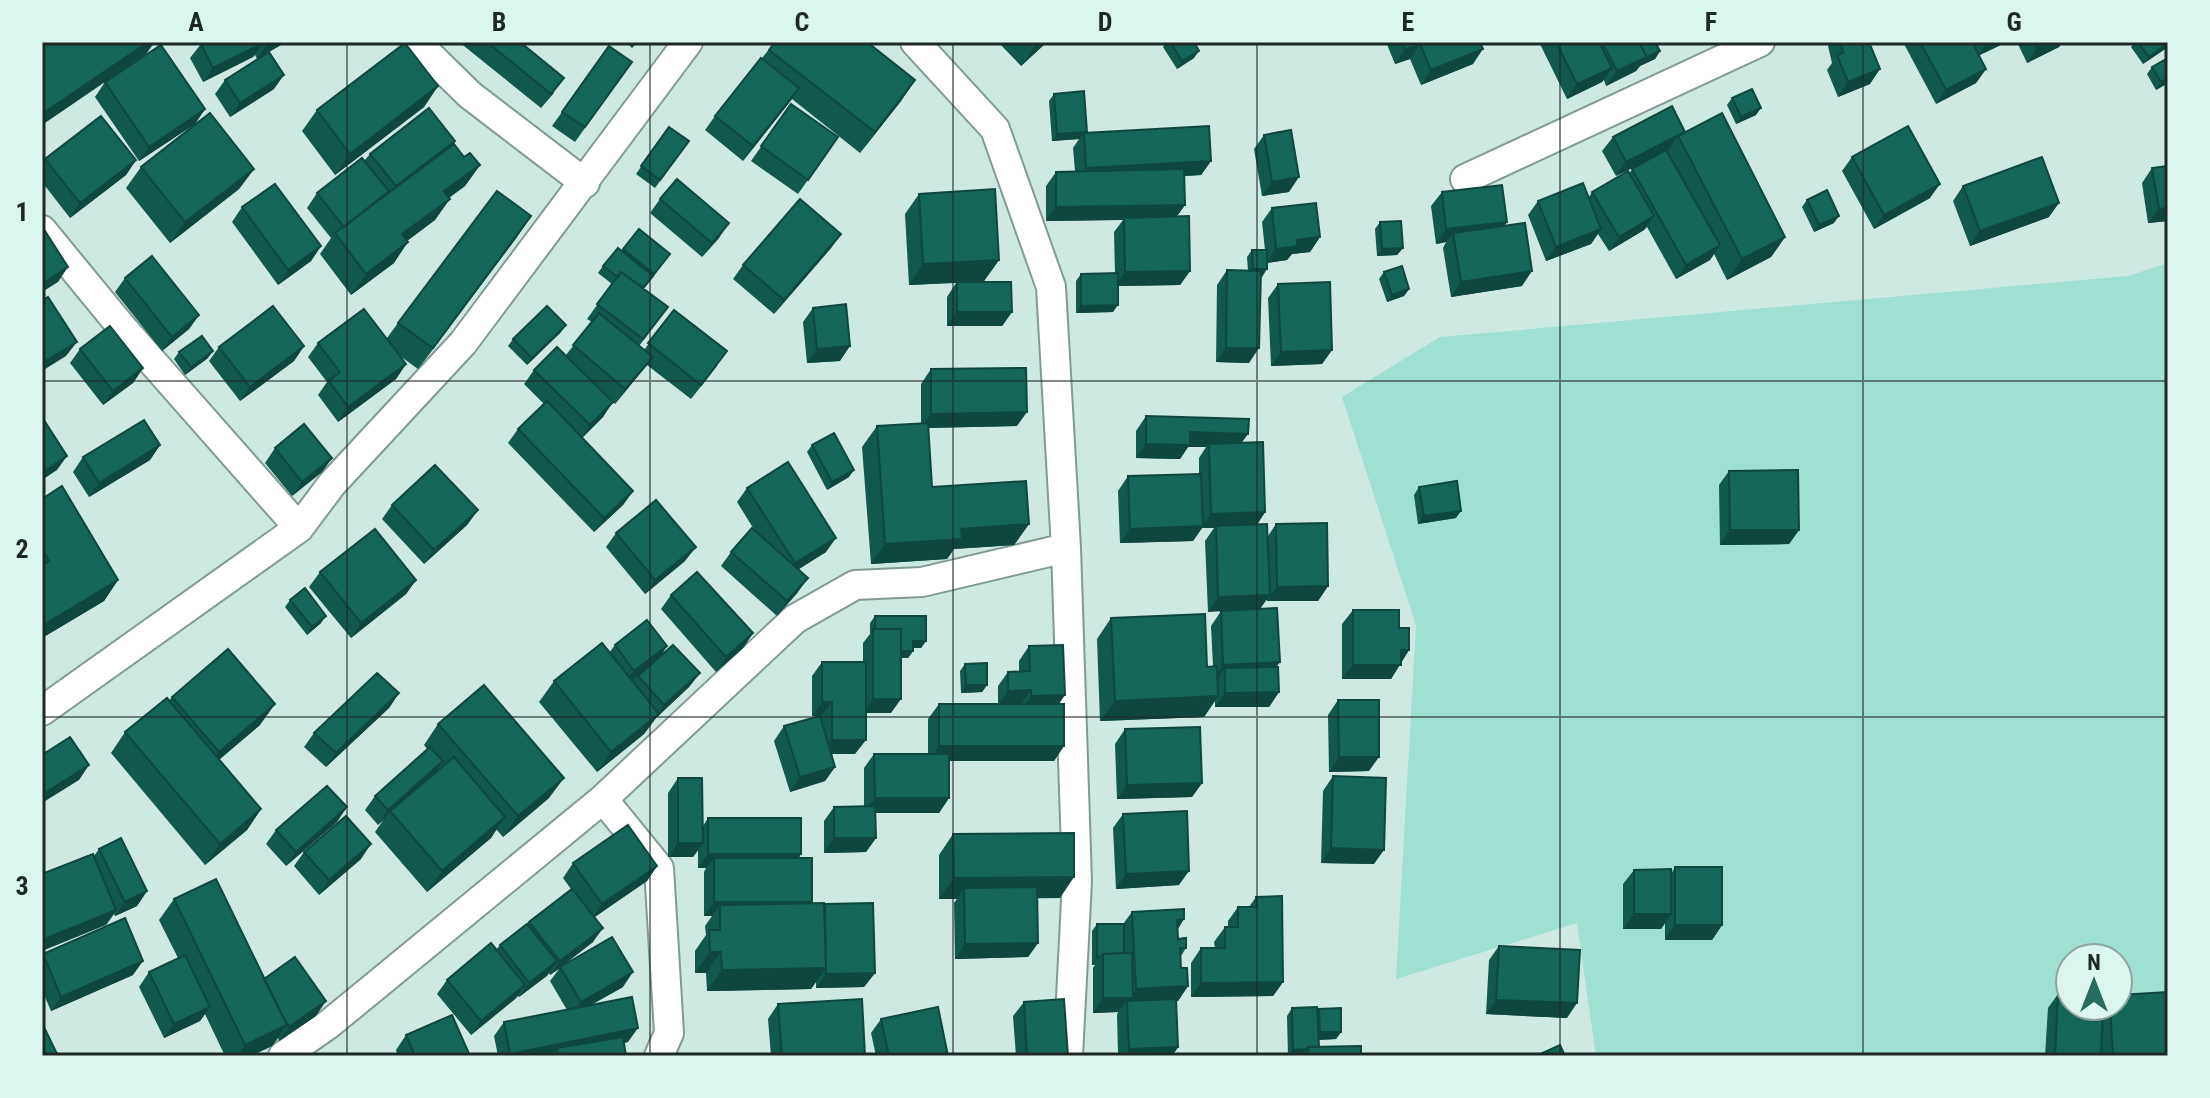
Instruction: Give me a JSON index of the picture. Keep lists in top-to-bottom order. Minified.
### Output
{"north":"top","grid":{"columns":["A","B","C","D","E","F","G"],"rows":["1","2","3"]}}
